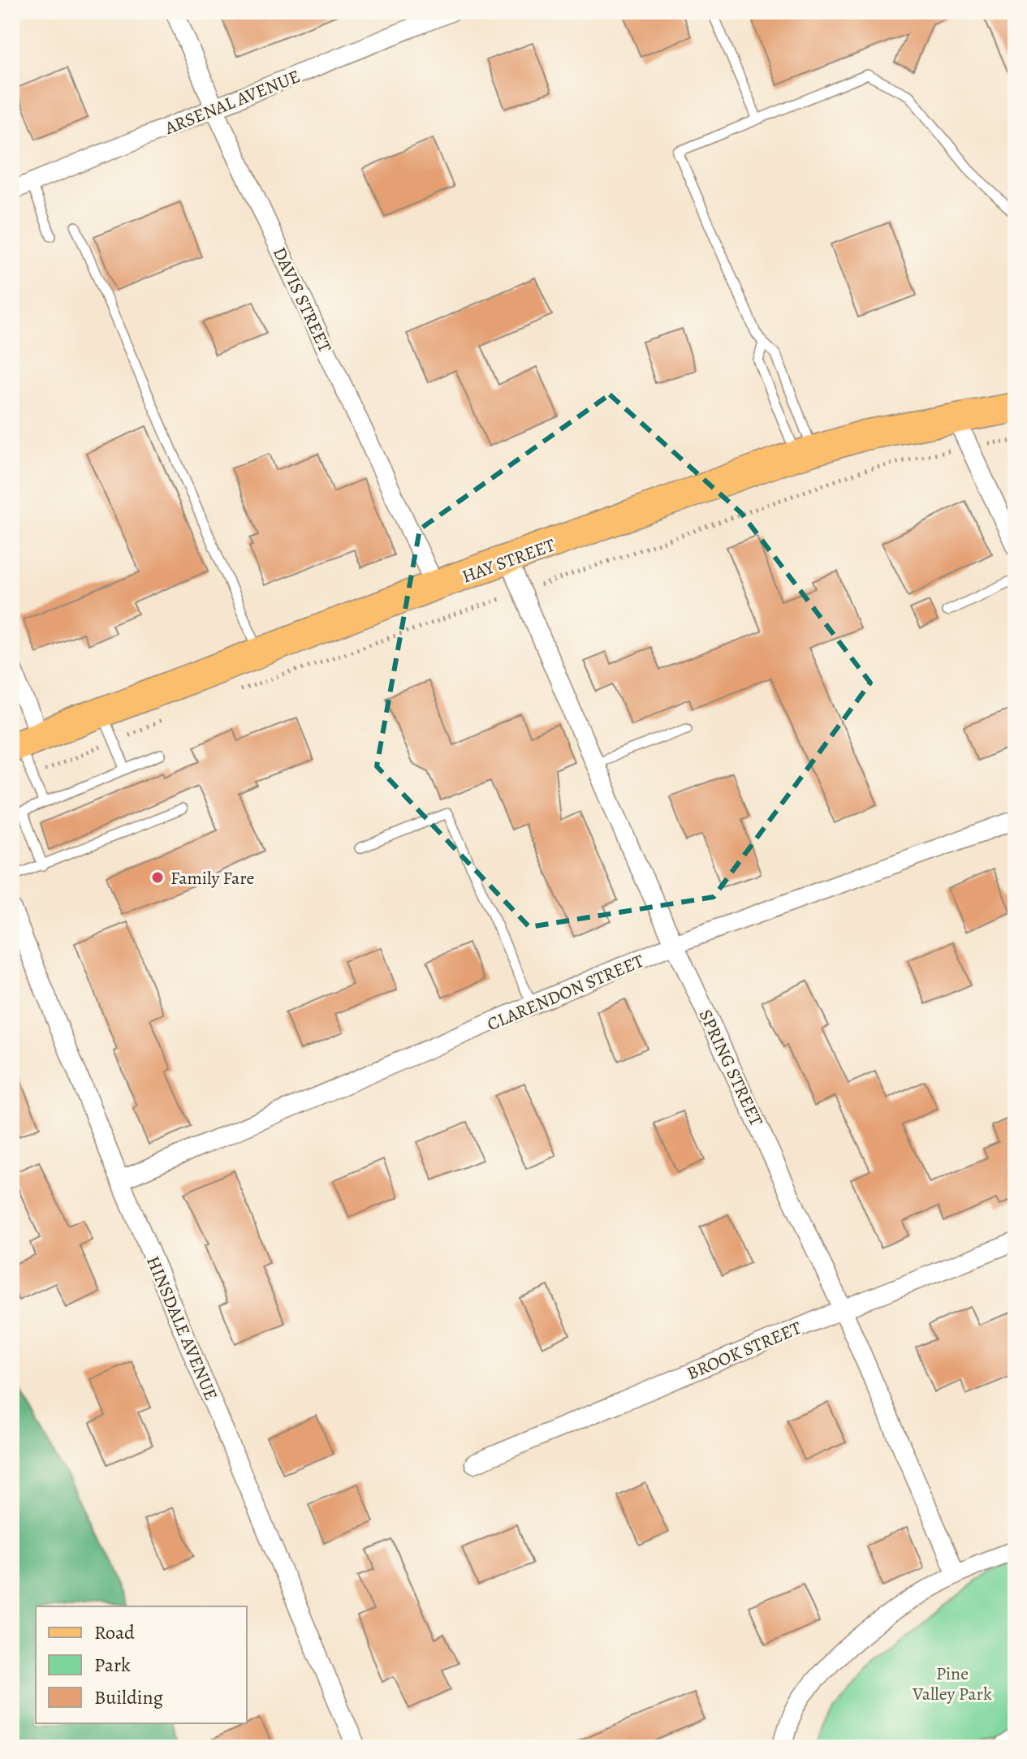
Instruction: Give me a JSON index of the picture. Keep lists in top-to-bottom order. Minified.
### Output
{"streets":{"main road":["HAY STREET"],"street":["ARSENAL AVENUE","DAVIS STREET","CLARENDON STREET","SPRING STREET","HINSDALE AVENUE","BROOK STREET"]},"crossings":[["ARSENAL AVENUE","DAVIS STREET"],["DAVIS STREET","HAY STREET"],["HAY STREET","SPRING STREET"],["CLARENDON STREET","SPRING STREET"],["CLARENDON STREET","HINSDALE AVENUE"],["SPRING STREET","BROOK STREET"]],"parks":["Pine Valley Park"],"places":["Family Fare"],"legend":["Road","Park","Building"]}
